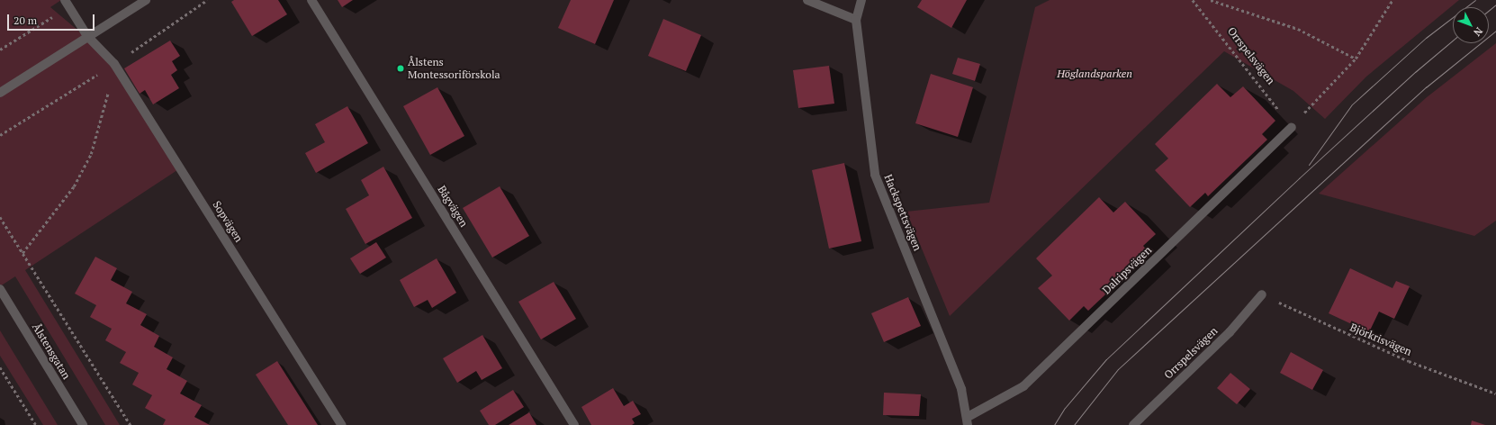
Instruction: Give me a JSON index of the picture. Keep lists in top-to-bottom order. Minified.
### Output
{"streets":{"street":["Orrspelsvägen","Bågvägen","Hackspettsvägen","Sopvägen","Dalripsvägen","Ålstensgatan"],"path":["Björkrisvägen"]},"crossings":[["Orrspelsvägen","Dalripsvägen"],["Orrspelsvägen","Björkrisvägen"],["Hackspettsvägen","Dalripsvägen"]],"parks":["Höglandsparken"],"places":["Ålstens Montessoriförskola"],"scale_bar":"20 m","north":"bottom right"}
